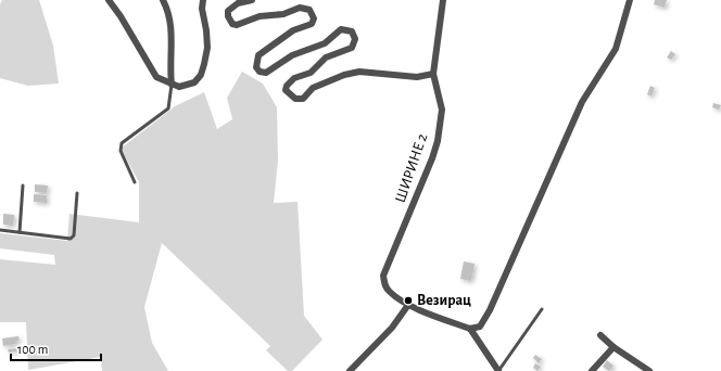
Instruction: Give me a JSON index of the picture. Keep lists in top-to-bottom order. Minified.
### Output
{"streets":{"street":["ШИРИНЕ 2"]},"places":["Везирац"],"scale_bar":"100 m"}
